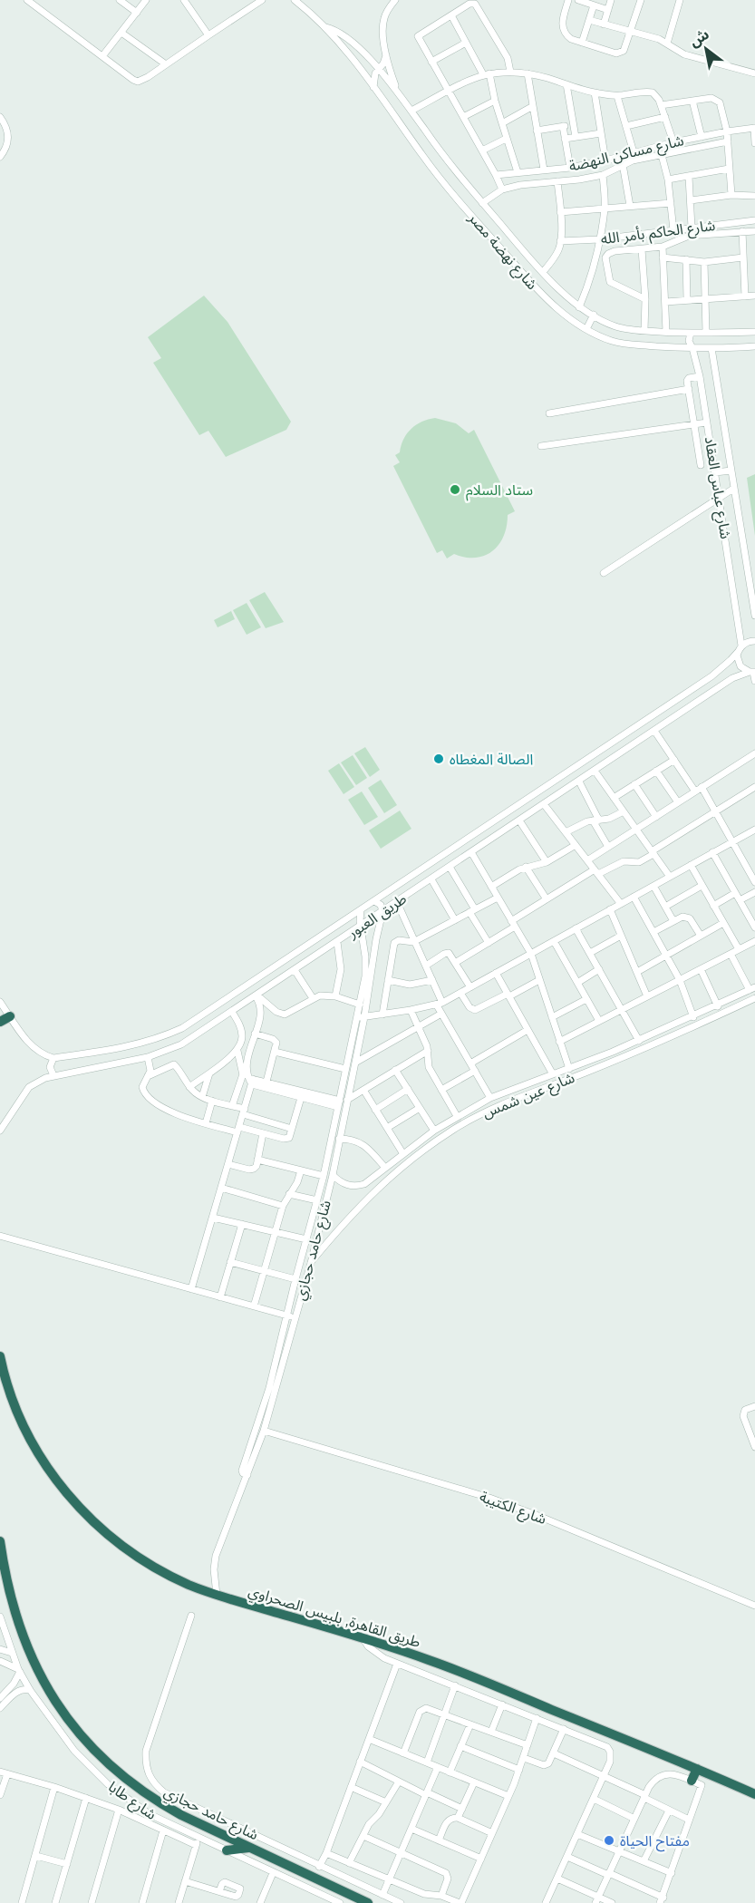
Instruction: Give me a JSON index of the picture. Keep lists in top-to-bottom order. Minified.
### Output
{"streets":{"highway":["طريق القاهرة, بلبيس الصحراوي"],"street":["شارع مساكن النهضة","شارع الحاكم بأمر الله","شارع نهضة مصر","شارع عباس العقاد","طريق العبور","شارع عين شمس","شارع حامد حجازي","شارع الكتيبة","شارع طابا"]},"crossings":[["شارع مساكن النهضة","شارع نهضة مصر"],["شارع نهضة مصر","شارع عباس العقاد"],["شارع عباس العقاد","طريق العبور"],["طريق العبور","شارع حامد حجازي"],["شارع عين شمس","شارع حامد حجازي"],["شارع حامد حجازي","شارع الكتيبة"],["شارع حامد حجازي","طريق القاهرة, بلبيس الصحراوي"]],"places":["ستاد السلام","الصالة المغطاه","مفتاح الحياة"],"north":"top left"}
